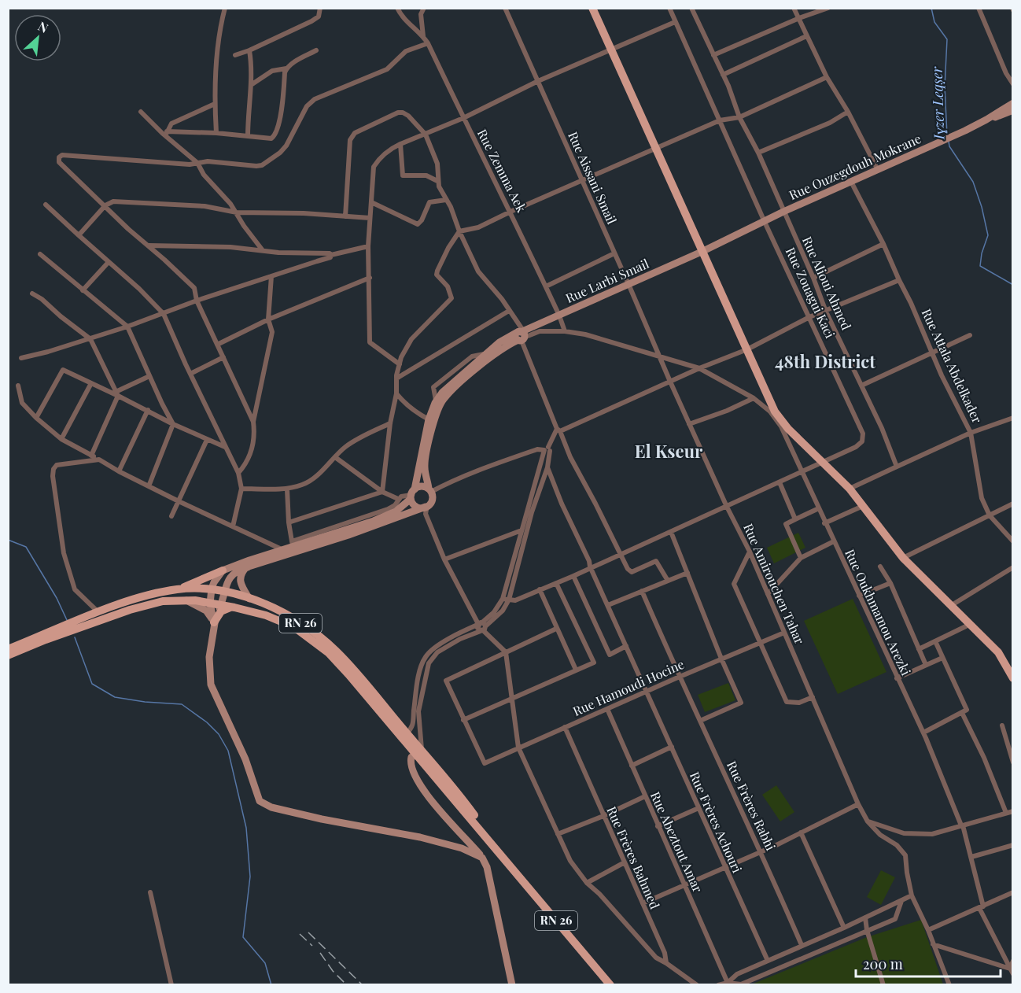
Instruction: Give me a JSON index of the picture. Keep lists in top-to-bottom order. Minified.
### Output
{"streets":{"main road":["Rue Ouzegdouh Mokrane","Rue Larbi Smail","RN 26"],"street":["Rue Zemma Aek","Rue Aissani Smail","Rue Alioui Ahmed","Rue Zouagui Kaci","Rue Attala Abdelkader","Rue Amirouchen Tahar","Rue Oukhmamou Arezki","Rue Hamoudi Hocine","Rue Frères Rabhi","Rue Frères Achouri","Rue Abeztout Amar","Rue Frères Bahmed"]},"crossings":[["Rue Ouzegdouh Mokrane","Rue Larbi Smail"],["Rue Ouzegdouh Mokrane","Rue Alioui Ahmed"],["Rue Ouzegdouh Mokrane","Rue Zouagui Kaci"],["Rue Ouzegdouh Mokrane","Rue Attala Abdelkader"],["Rue Zemma Aek","Rue Larbi Smail"],["Rue Zemma Aek","Rue Oukhmamou Arezki"],["Rue Aissani Smail","Rue Larbi Smail"],["Rue Aissani Smail","Rue Amirouchen Tahar"],["Rue Aissani Smail","Rue Oukhmamou Arezki"],["Rue Larbi Smail","Rue Zouagui Kaci"],["Rue Larbi Smail","Rue Oukhmamou Arezki"],["Rue Zouagui Kaci","Rue Amirouchen Tahar"],["Rue Zouagui Kaci","Rue Oukhmamou Arezki"],["Rue Zouagui Kaci","Rue Frères Achouri"],["Rue Amirouchen Tahar","Rue Oukhmamou Arezki"],["Rue Amirouchen Tahar","Rue Hamoudi Hocine"],["Rue Hamoudi Hocine","Rue Frères Rabhi"],["Rue Hamoudi Hocine","Rue Frères Achouri"],["Rue Hamoudi Hocine","Rue Abeztout Amar"],["Rue Hamoudi Hocine","Rue Frères Bahmed"]],"districts":["48th District","El Kseur"],"water":["Iɣzer Leqṣer"],"scale_bar":"200 m","north":"top right"}
